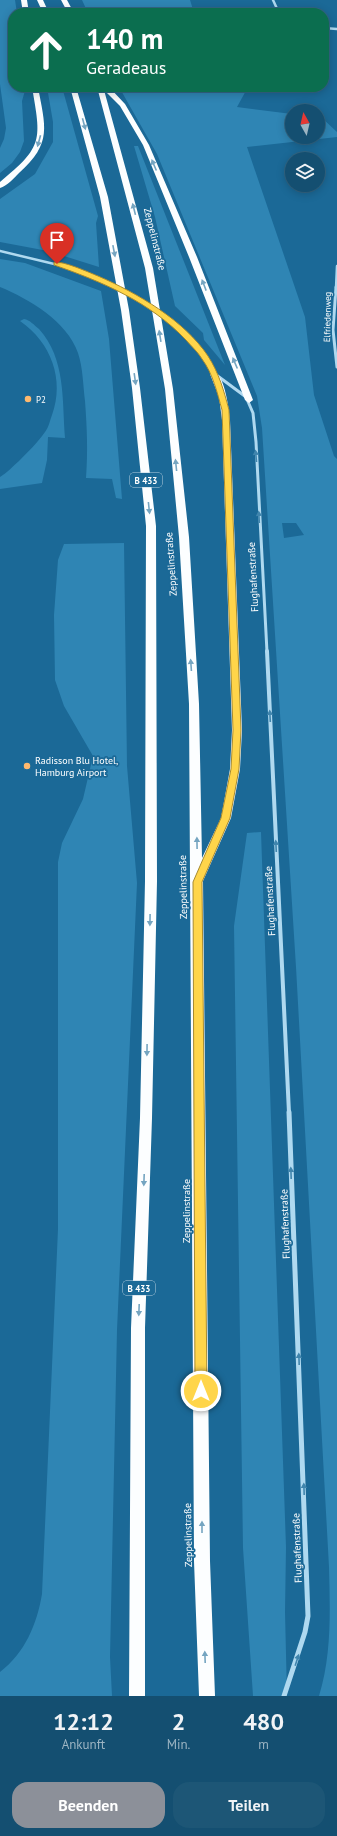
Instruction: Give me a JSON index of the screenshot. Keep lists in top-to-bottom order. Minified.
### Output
{"streets":{"highway":["Zeppelinstraße","B 433"],"street":["Elfriedenweg","Flughafenstraße"]},"one_way":["Flughafenstraße"],"places":["P2","Radisson Blu Hotel, Hamburg Airport"],"north":"top","page":{"turn":["140 m","Geradeaus"],"eta":["12:12","Ankunft","2","Min.","480","m"],"buttons":["Beenden","Teilen"]}}
